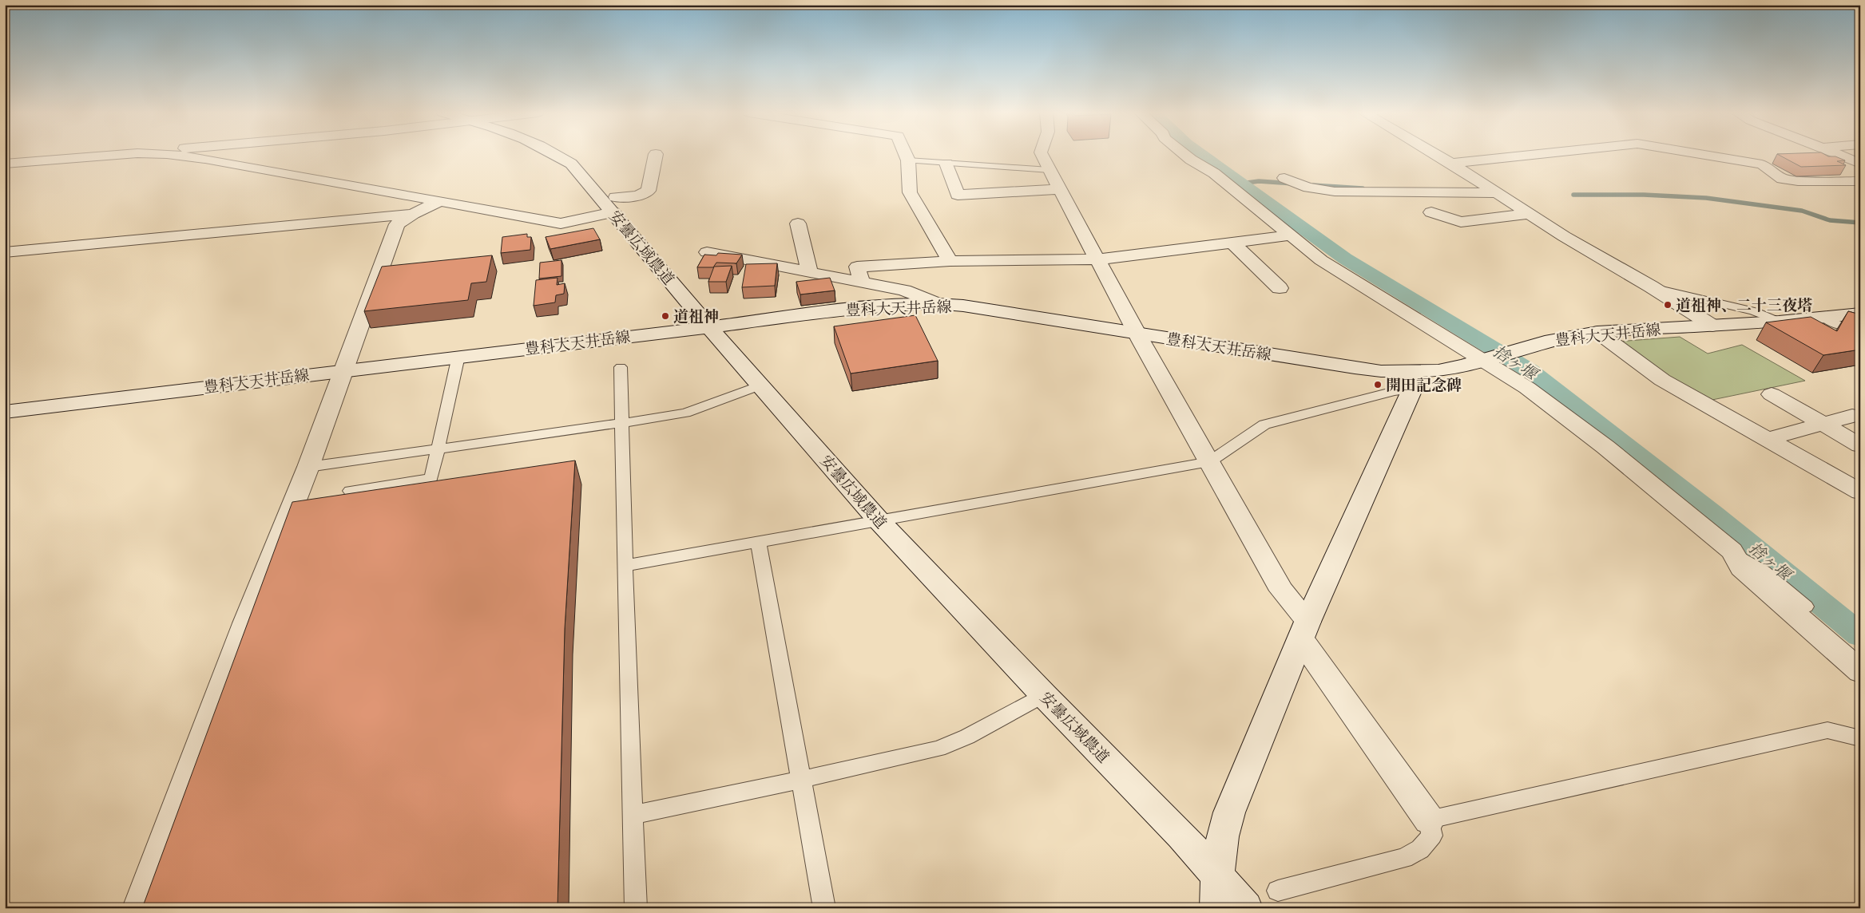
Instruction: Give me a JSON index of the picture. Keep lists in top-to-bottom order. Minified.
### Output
{"streets":{"street":["安曇広域農道","豊科大天井岳線"]},"crossings":[["安曇広域農道","豊科大天井岳線"]],"water":["捨ヶ堰"],"places":["道祖神、二十三夜塔","道祖神","開田記念碑"]}
